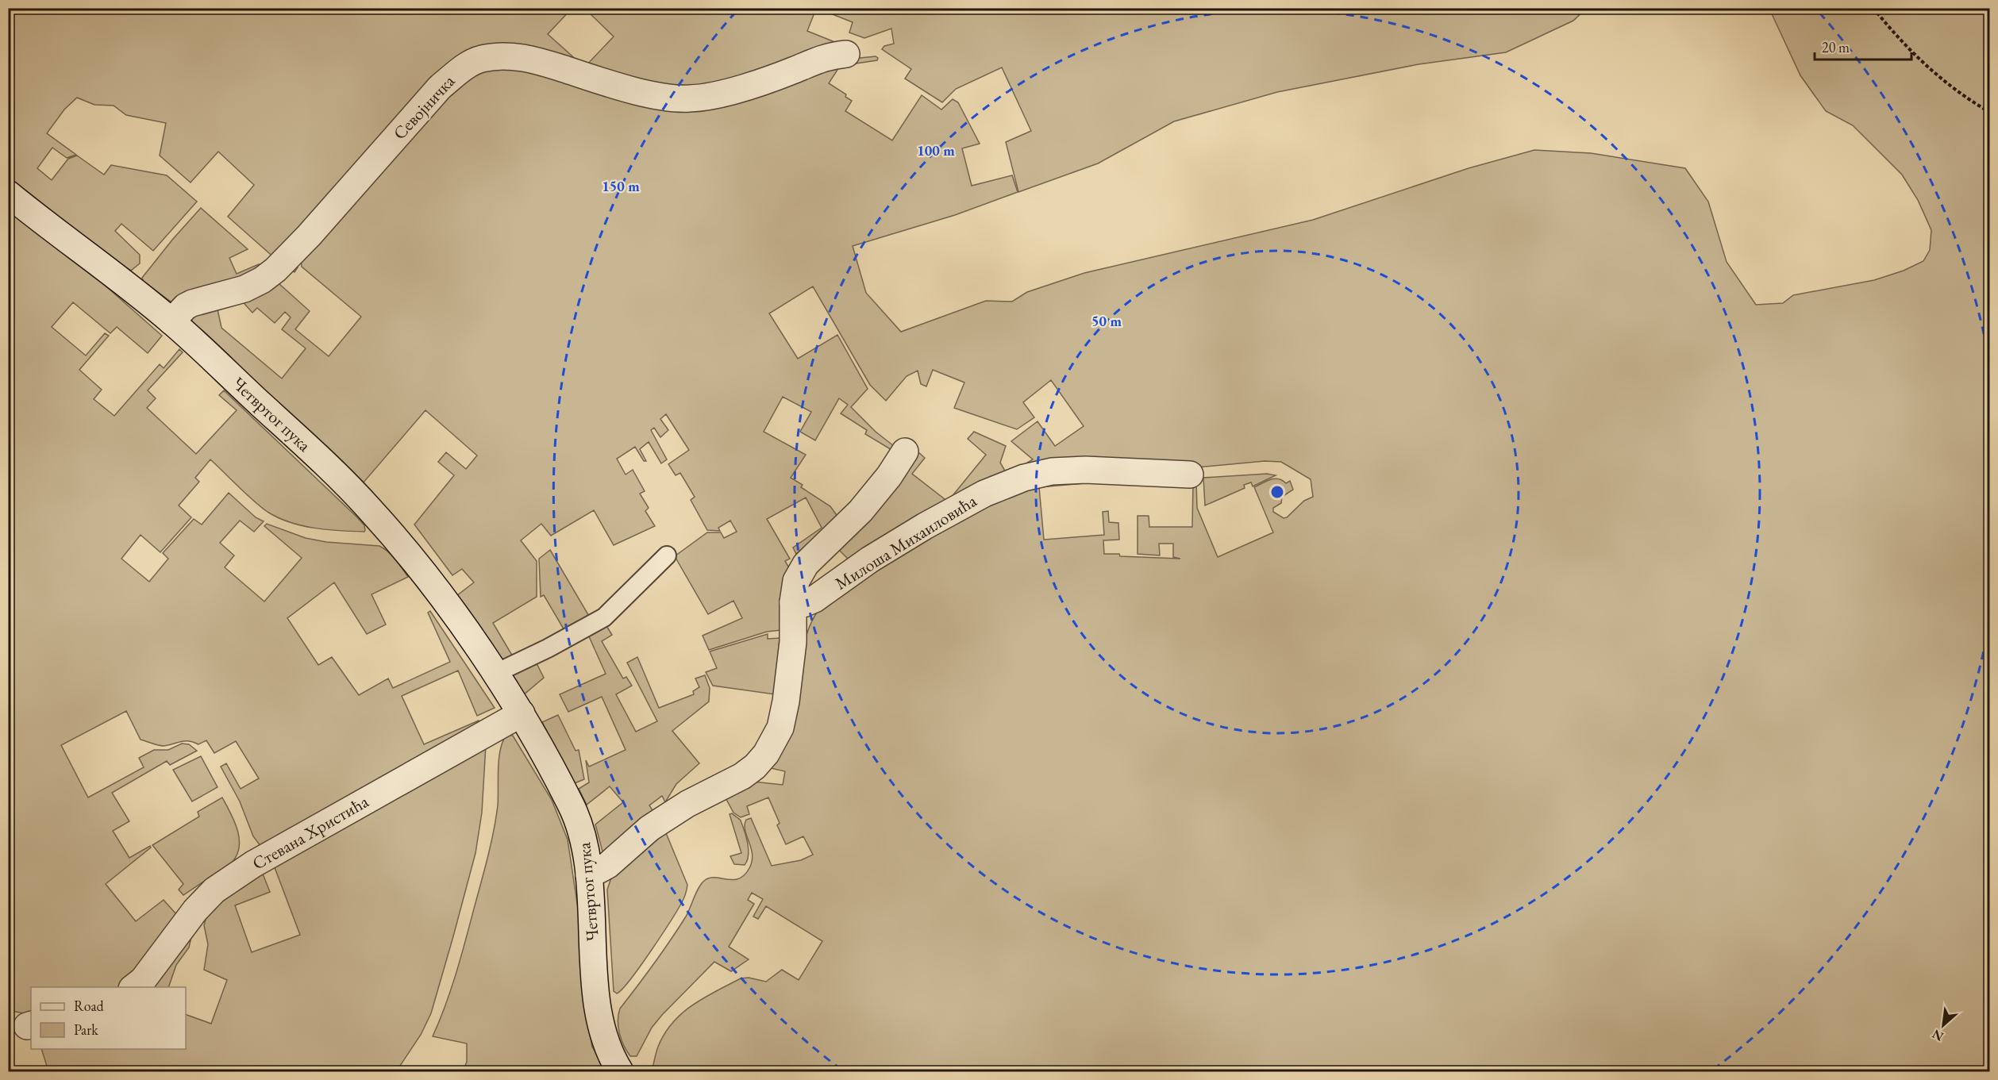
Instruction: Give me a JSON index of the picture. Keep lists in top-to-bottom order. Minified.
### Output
{"streets":{"street":["Севојничка","Четвртог пука","Милоша Михаиловића","Стевана Христића"]},"crossings":[["Севојничка","Четвртог пука"],["Четвртог пука","Милоша Михаиловића"],["Четвртог пука","Стевана Христића"]],"legend":["Road","Park"],"scale_bar":"20 m","north":"bottom left","rings":["100 m","150 m","50 m"]}
